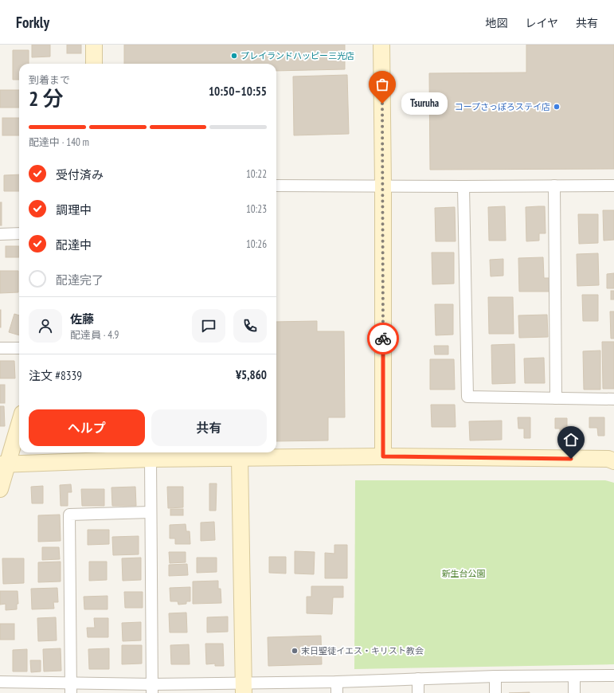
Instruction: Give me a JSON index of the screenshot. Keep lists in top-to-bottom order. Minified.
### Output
{"parks":["新生台公園"],"places":["プレイランドハッピー三光店","Tsuruha","コープさっぽろステイ店","末日聖徒イエス・キリスト教会"],"page":{"header":"Forkly","nav":["地図","レイヤ","共有"],"heading":["2 分","到着まで","10:50–10:55"],"panel":["佐藤","配達員 · 4.9","注文 #8339","¥5,860"],"bubble":"Tsuruha","bar":"配達中 · 140 m","list":[["受付済み","10:22"],["調理中","10:23"],["配達中","10:26"],"配達完了"],"buttons":["ヘルプ","共有"]}}
